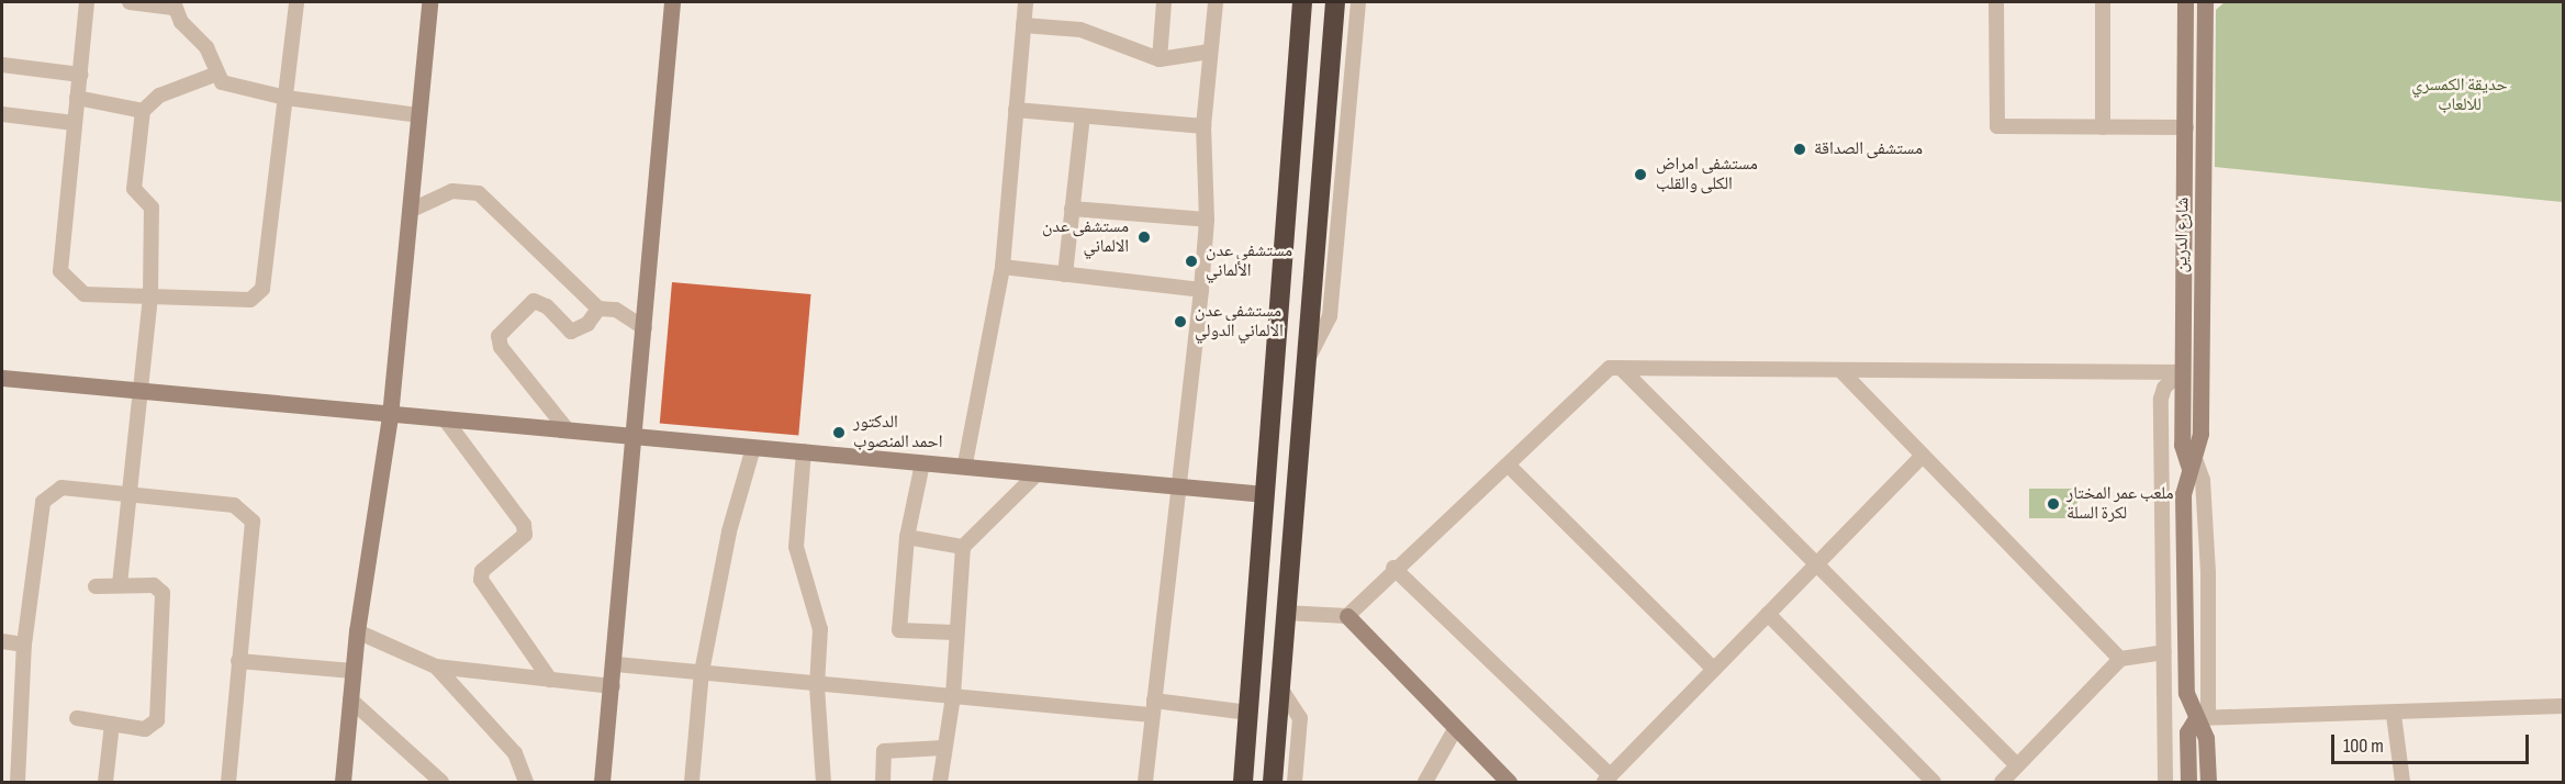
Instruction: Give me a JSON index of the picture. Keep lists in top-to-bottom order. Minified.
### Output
{"streets":{"street":["شارع الدرين"]},"parks":["حديقة الكمسري للالعاب"],"places":["مستشفى الصداقة","مستشفى امراض الكلى والقلب","مستشفى عدن الالماني","مستشفى عدن الألماني","مستشفى عدن الالماني الدولي","الدكتور احمد المنصوب","ملعب عمر المختار لكرة السلة"],"scale_bar":"100 m"}
